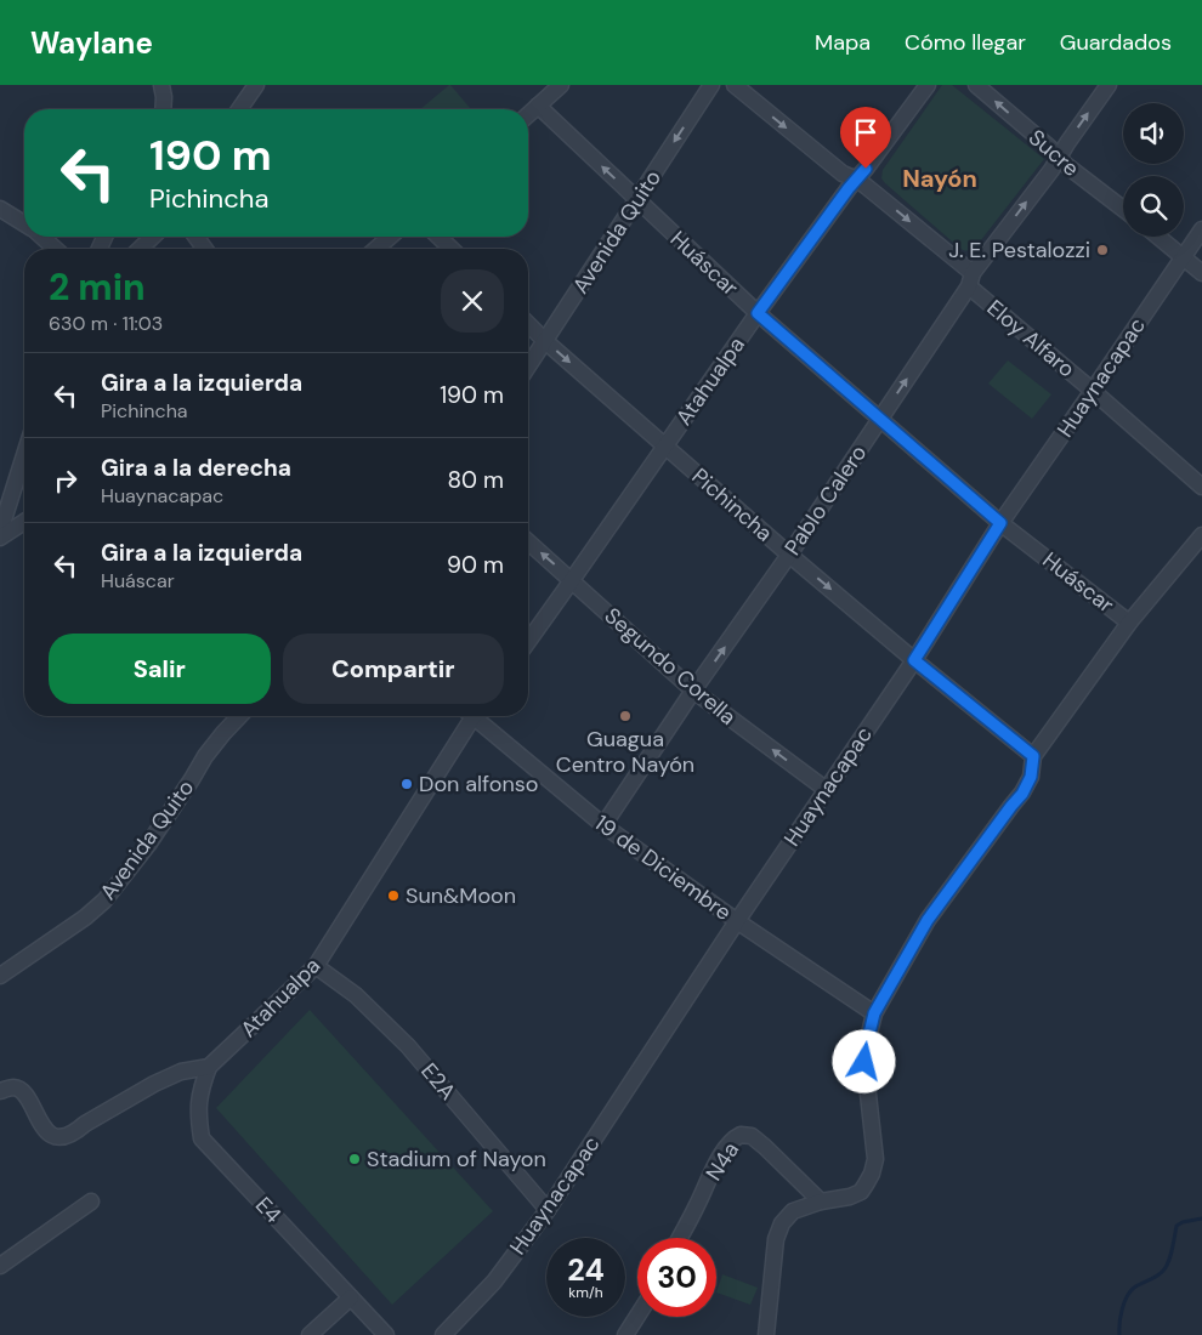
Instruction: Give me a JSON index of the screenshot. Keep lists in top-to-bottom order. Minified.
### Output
{"streets":{"street":["Sucre","Avenida Quito","Huáscar","Eloy Alfaro","Huaynacapac","Atahualpa","Pablo Calero","Pichincha","Segundo Corella","19 de Diciembre","E2A","N4a","E4"]},"crossings":[["Sucre","Pablo Calero"],["Avenida Quito","Huáscar"],["Avenida Quito","Pichincha"],["Huáscar","Huaynacapac"],["Huáscar","Atahualpa"],["Huáscar","Pablo Calero"],["Eloy Alfaro","Huaynacapac"],["Eloy Alfaro","Atahualpa"],["Eloy Alfaro","Pablo Calero"],["Huaynacapac","Pichincha"],["Huaynacapac","Segundo Corella"],["Huaynacapac","19 de Diciembre"],["Huaynacapac","E2A"],["Atahualpa","Pichincha"],["Atahualpa","Segundo Corella"],["Atahualpa","E2A"],["Atahualpa","E4"],["Pablo Calero","Pichincha"],["Pablo Calero","Segundo Corella"],["Pablo Calero","19 de Diciembre"]],"one_way":["Sucre","Eloy Alfaro","Pablo Calero","Pichincha","Segundo Corella"],"districts":["Nayón"],"places":["J. E. Pestalozzi","Guagua Centro Nayón","Don alfonso","Sun&Moon","Stadium of Nayon"],"page":{"header":"Waylane","nav":["Mapa","Cómo llegar","Guardados"],"turn":["190 m","Pichincha"],"heading":["2 min","630 m · 11:03"],"list":[{"name":"Gira a la izquierda","note":"Pichincha","value":"190 m"},{"name":"Gira a la derecha","note":"Huaynacapac","value":"80 m"},{"name":"Gira a la izquierda","note":"Huáscar","value":"90 m"}],"buttons":["Salir","Compartir"],"speed":"24 km/h","limit":"30"}}
